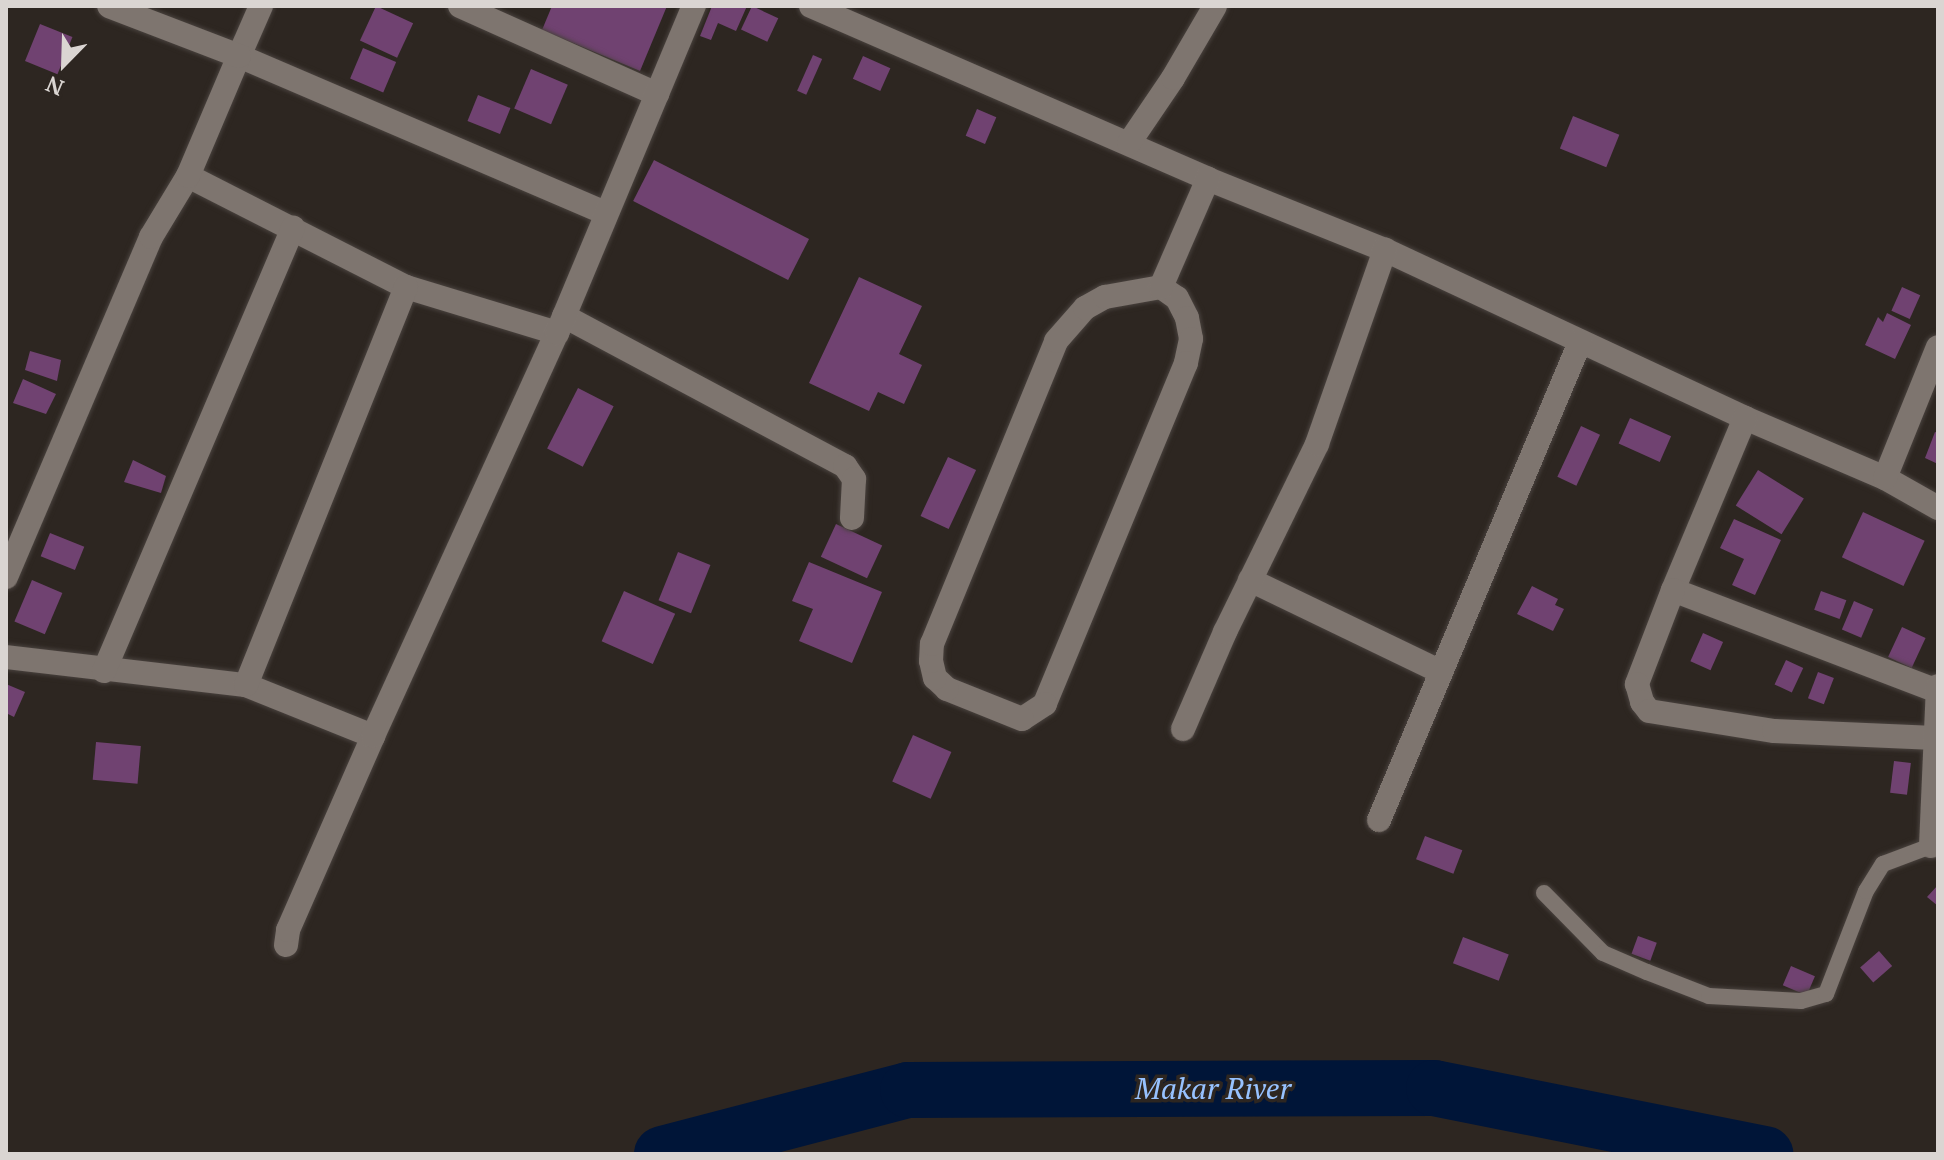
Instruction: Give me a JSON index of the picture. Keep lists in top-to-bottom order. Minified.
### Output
{"water":["Makar River"],"north":"bottom left"}
